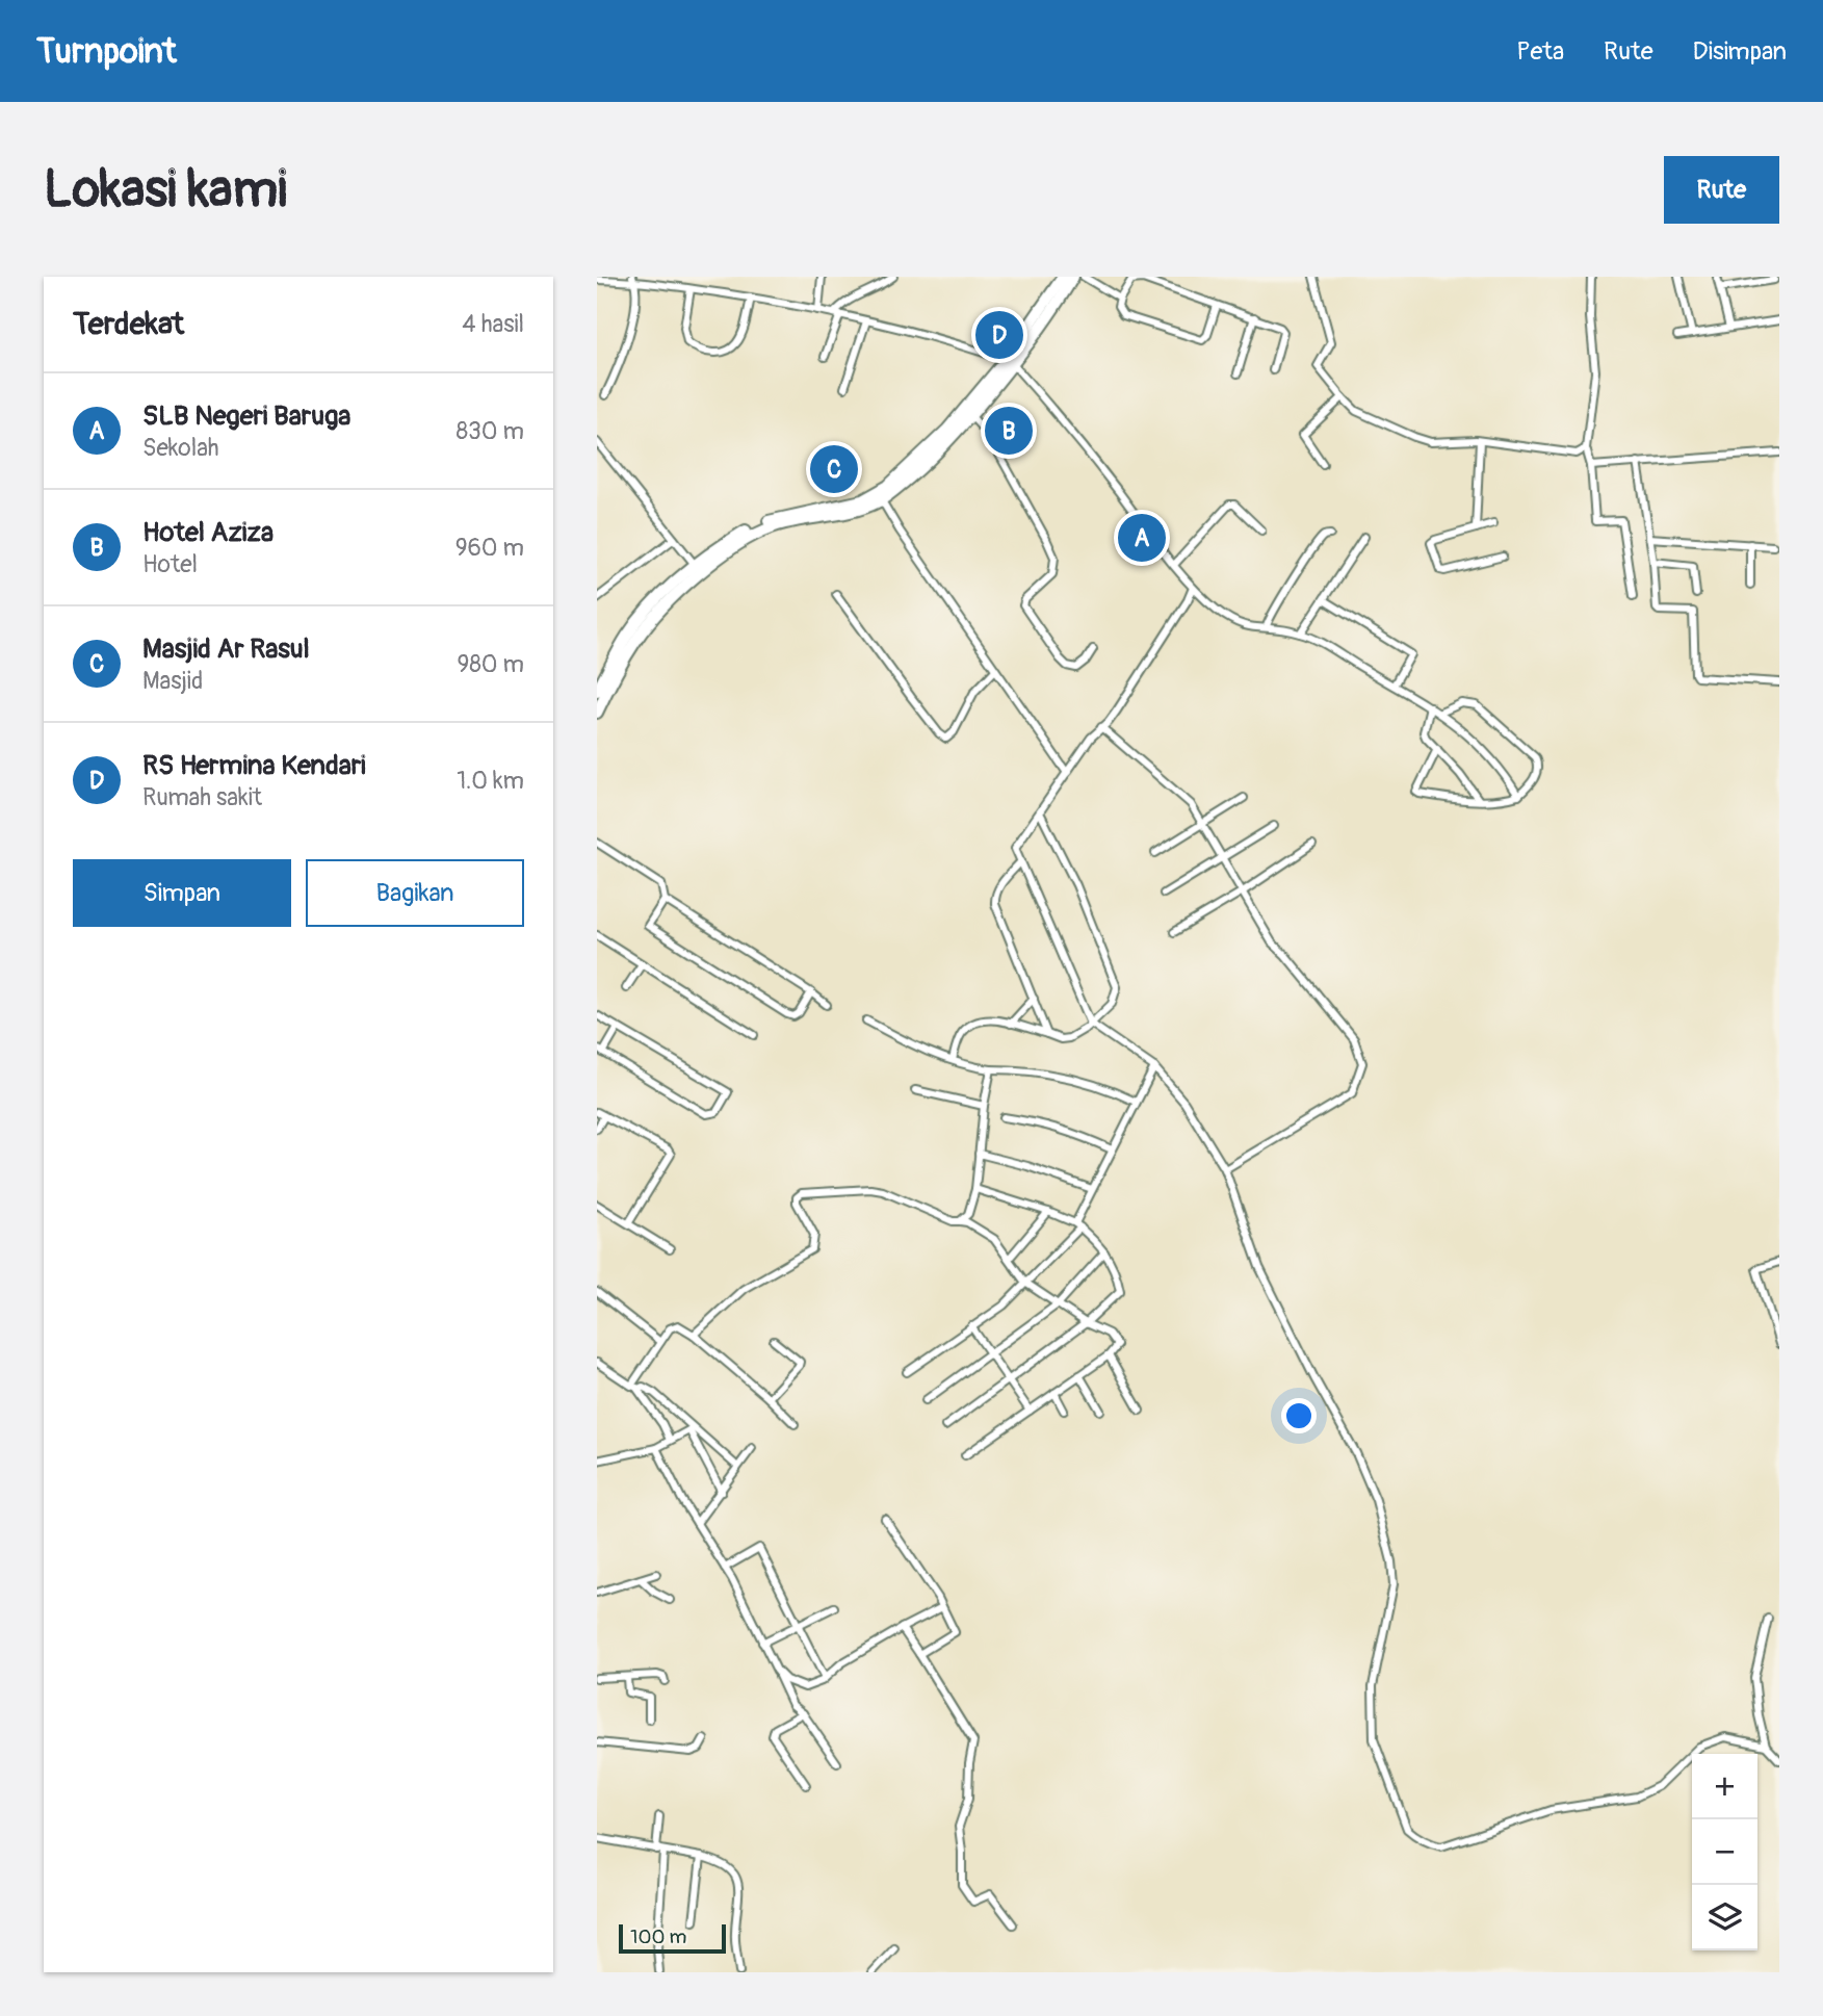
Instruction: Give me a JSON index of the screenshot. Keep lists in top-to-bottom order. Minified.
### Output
{"scale_bar":"100 m","page":{"header":"Turnpoint","nav":["Peta","Rute","Disimpan"],"buttons":["Rute",["Simpan","Bagikan"]],"title":"Lokasi kami","heading":["Terdekat","4 hasil"],"pins":["D","B","C","A"],"list":[{"mark":"A","name":"SLB Negeri Baruga","note":"Sekolah","value":"830 m"},{"mark":"B","name":"Hotel Aziza","note":"Hotel","value":"960 m"},{"mark":"C","name":"Masjid Ar Rasul","note":"Masjid","value":"980 m"},{"mark":"D","name":"RS Hermina Kendari","note":"Rumah sakit","value":"1.0 km"}],"map_buttons":["+","−"],"scale":"100 m"}}
